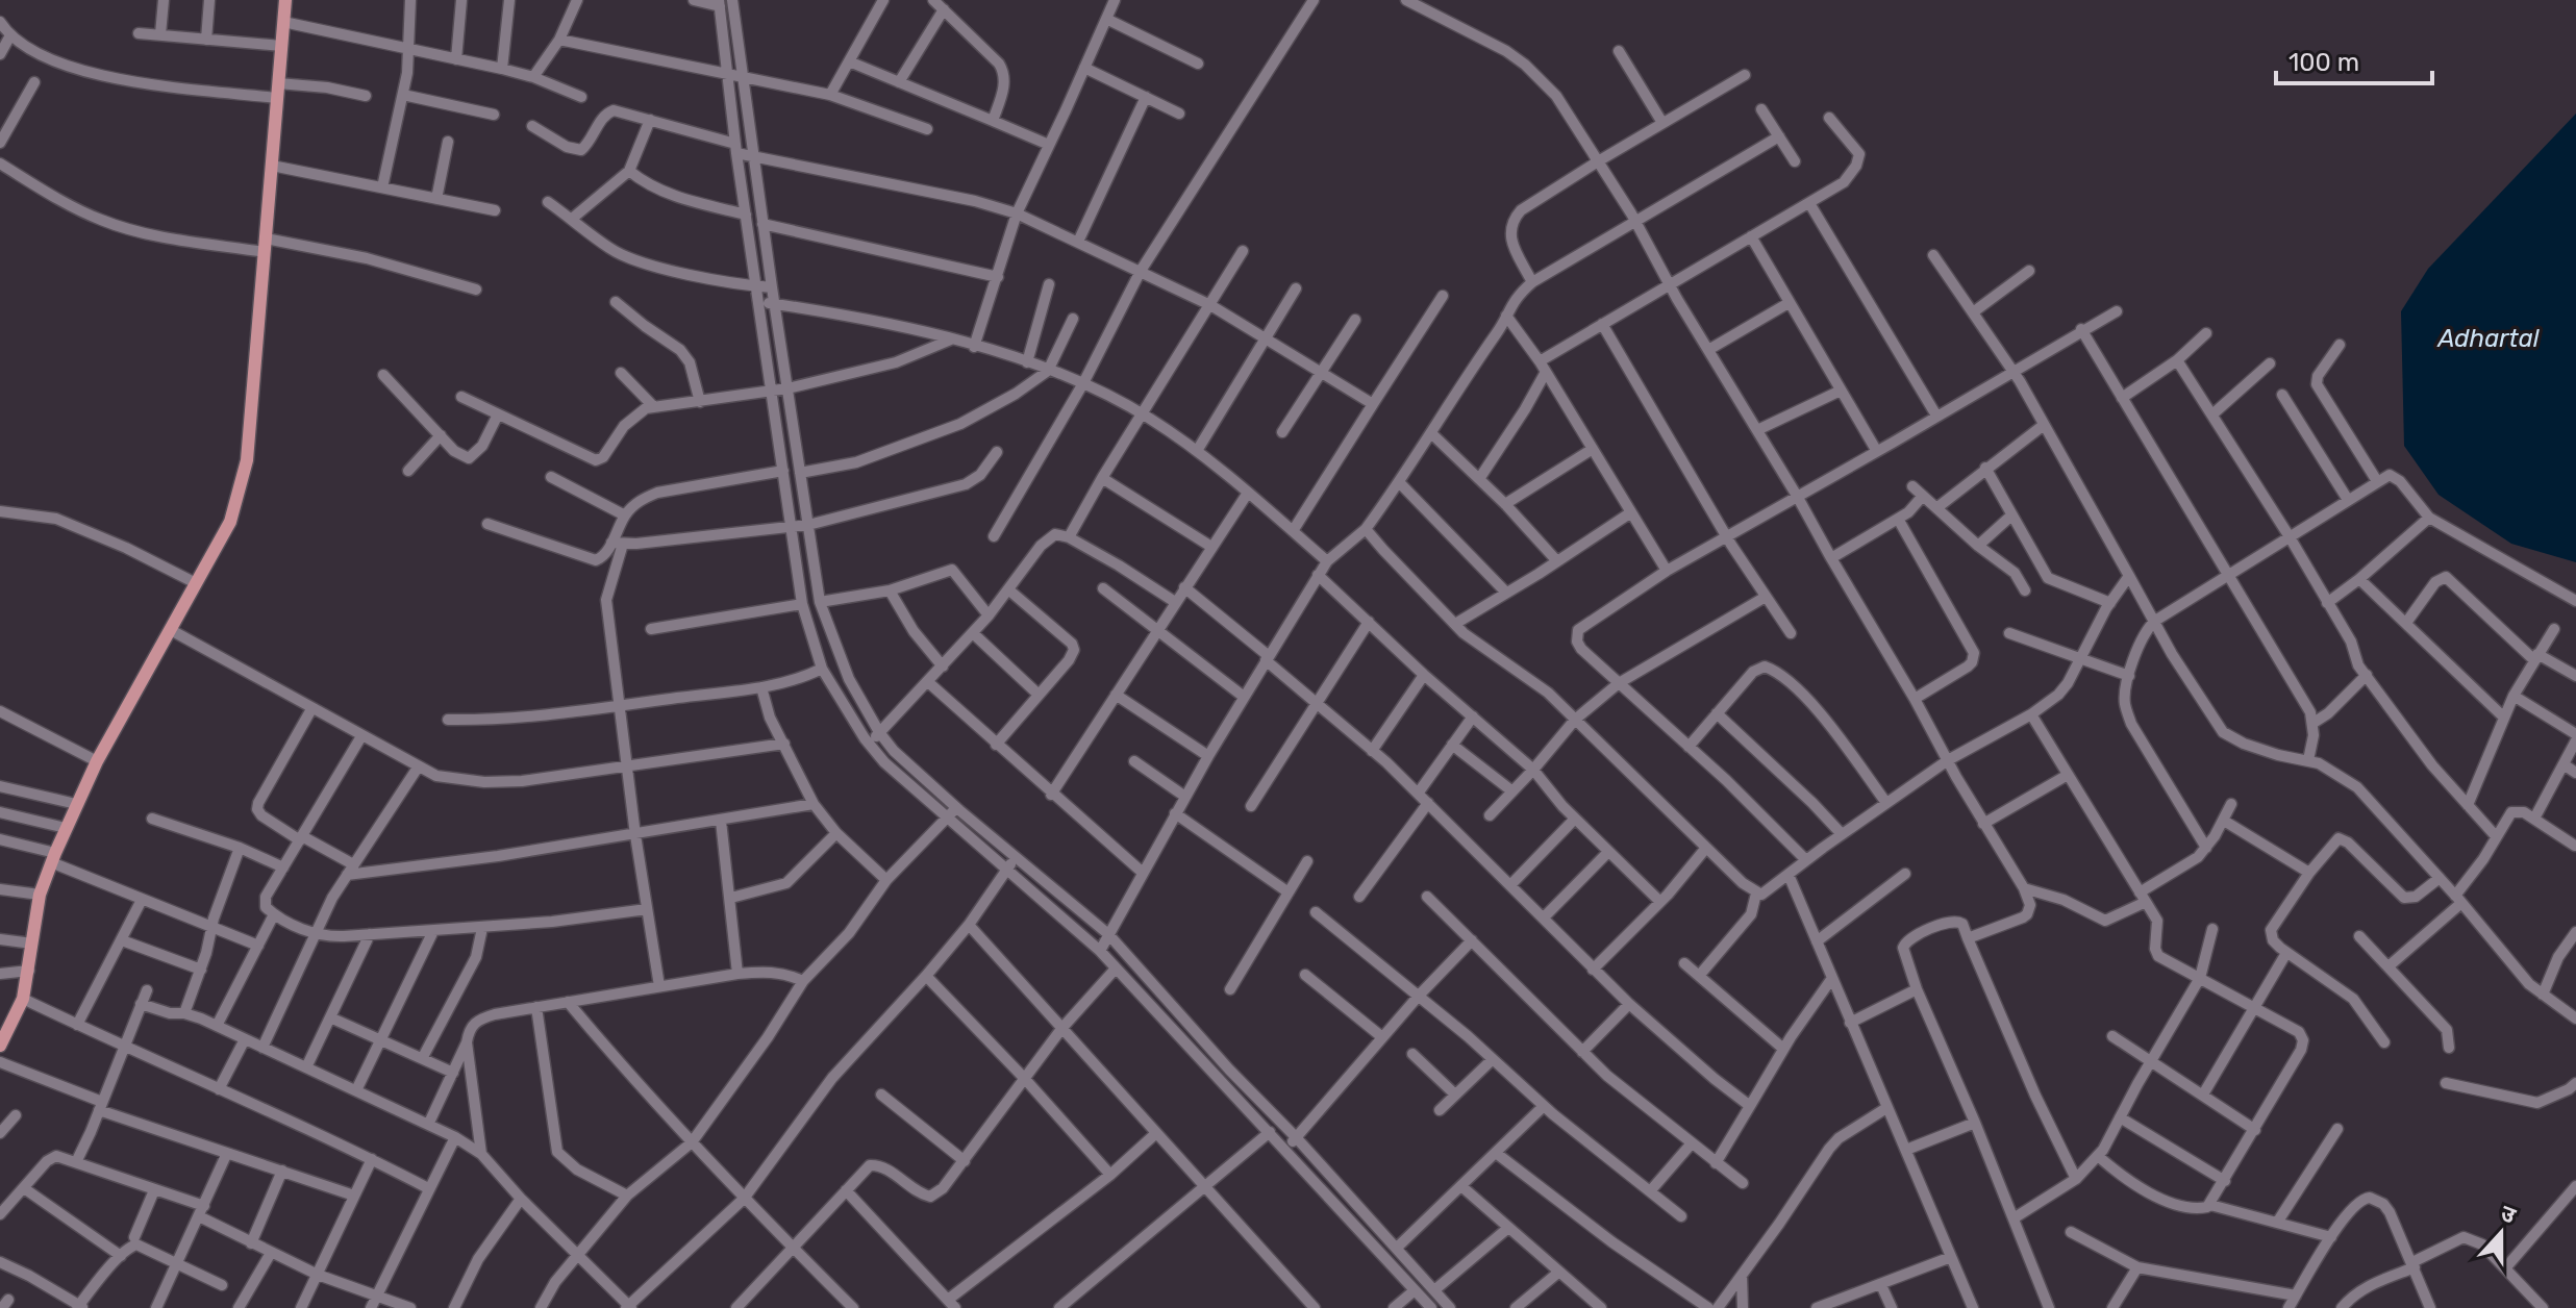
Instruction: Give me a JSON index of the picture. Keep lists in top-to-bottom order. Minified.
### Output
{"water":["Adhartal"],"scale_bar":"100 m","north":"top"}
